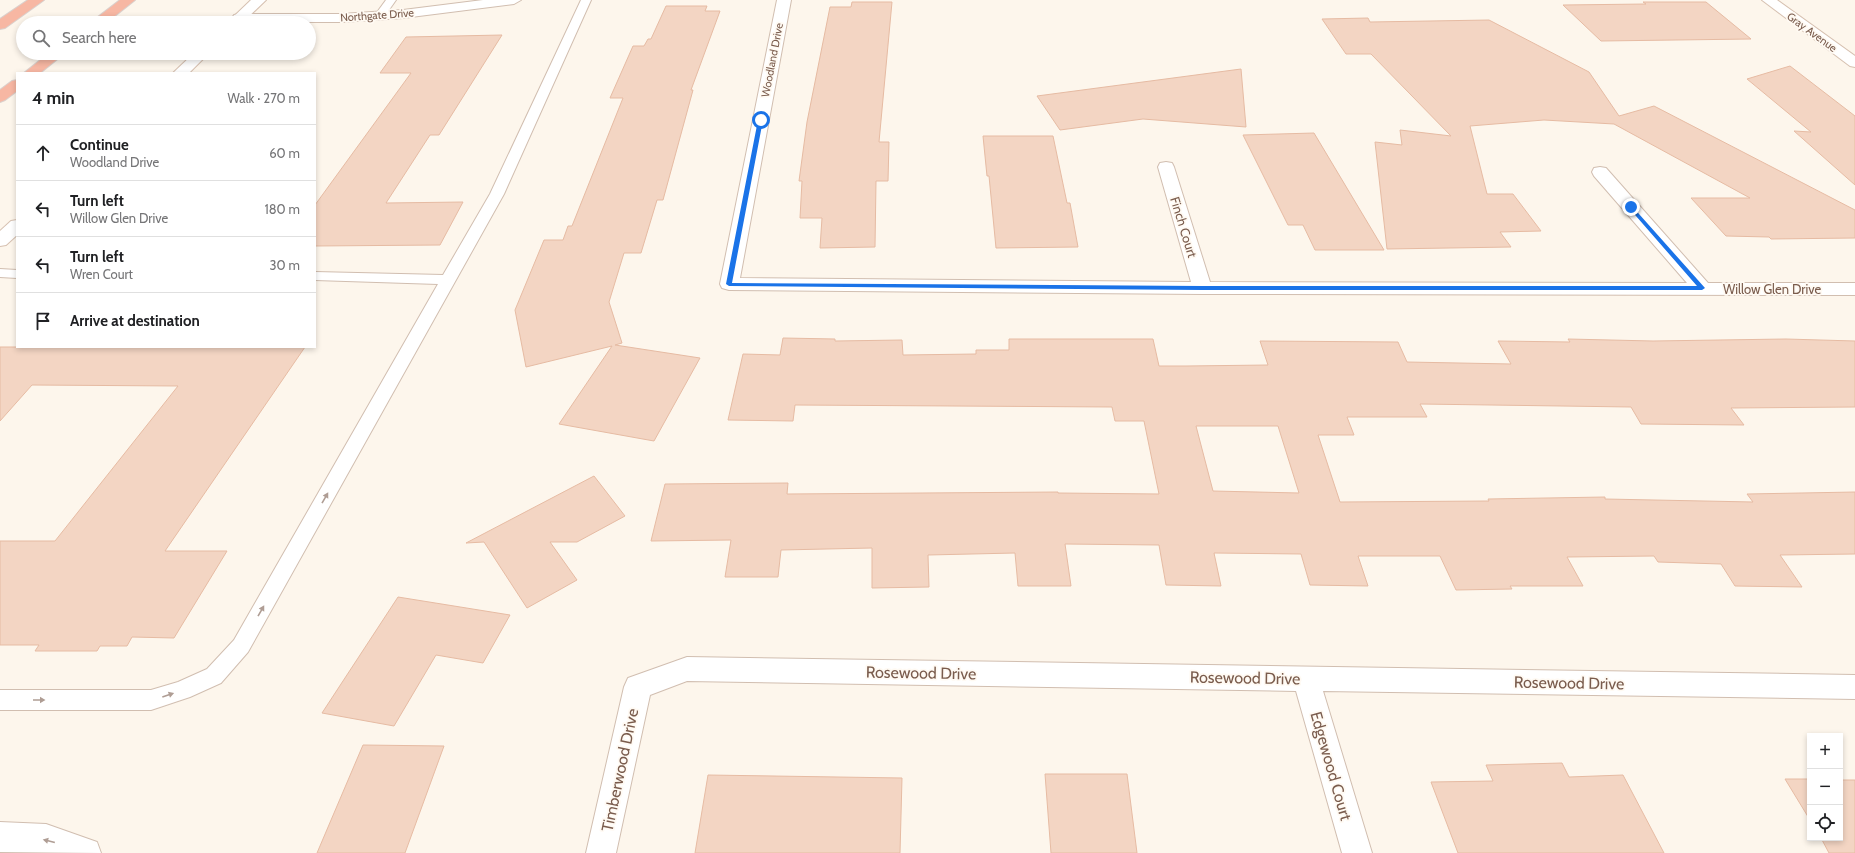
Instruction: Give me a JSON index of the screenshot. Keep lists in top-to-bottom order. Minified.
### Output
{"streets":{"street":["Northgate Drive","Gray Avenue","Woodland Drive","Finch Court","Willow Glen Drive","Rosewood Drive","Edgewood Court","Timberwood Drive"]},"crossings":[["Woodland Drive","Willow Glen Drive"],["Finch Court","Willow Glen Drive"],["Rosewood Drive","Edgewood Court"],["Rosewood Drive","Timberwood Drive"]],"page":{"search":"Search here","heading":["4 min","Walk · 270 m"],"list":[["Continue","Woodland Drive","60 m"],["Turn left","Willow Glen Drive","180 m"],["Turn left","Wren Court","30 m"],"Arrive at destination"],"map_buttons":["+","−"]}}
